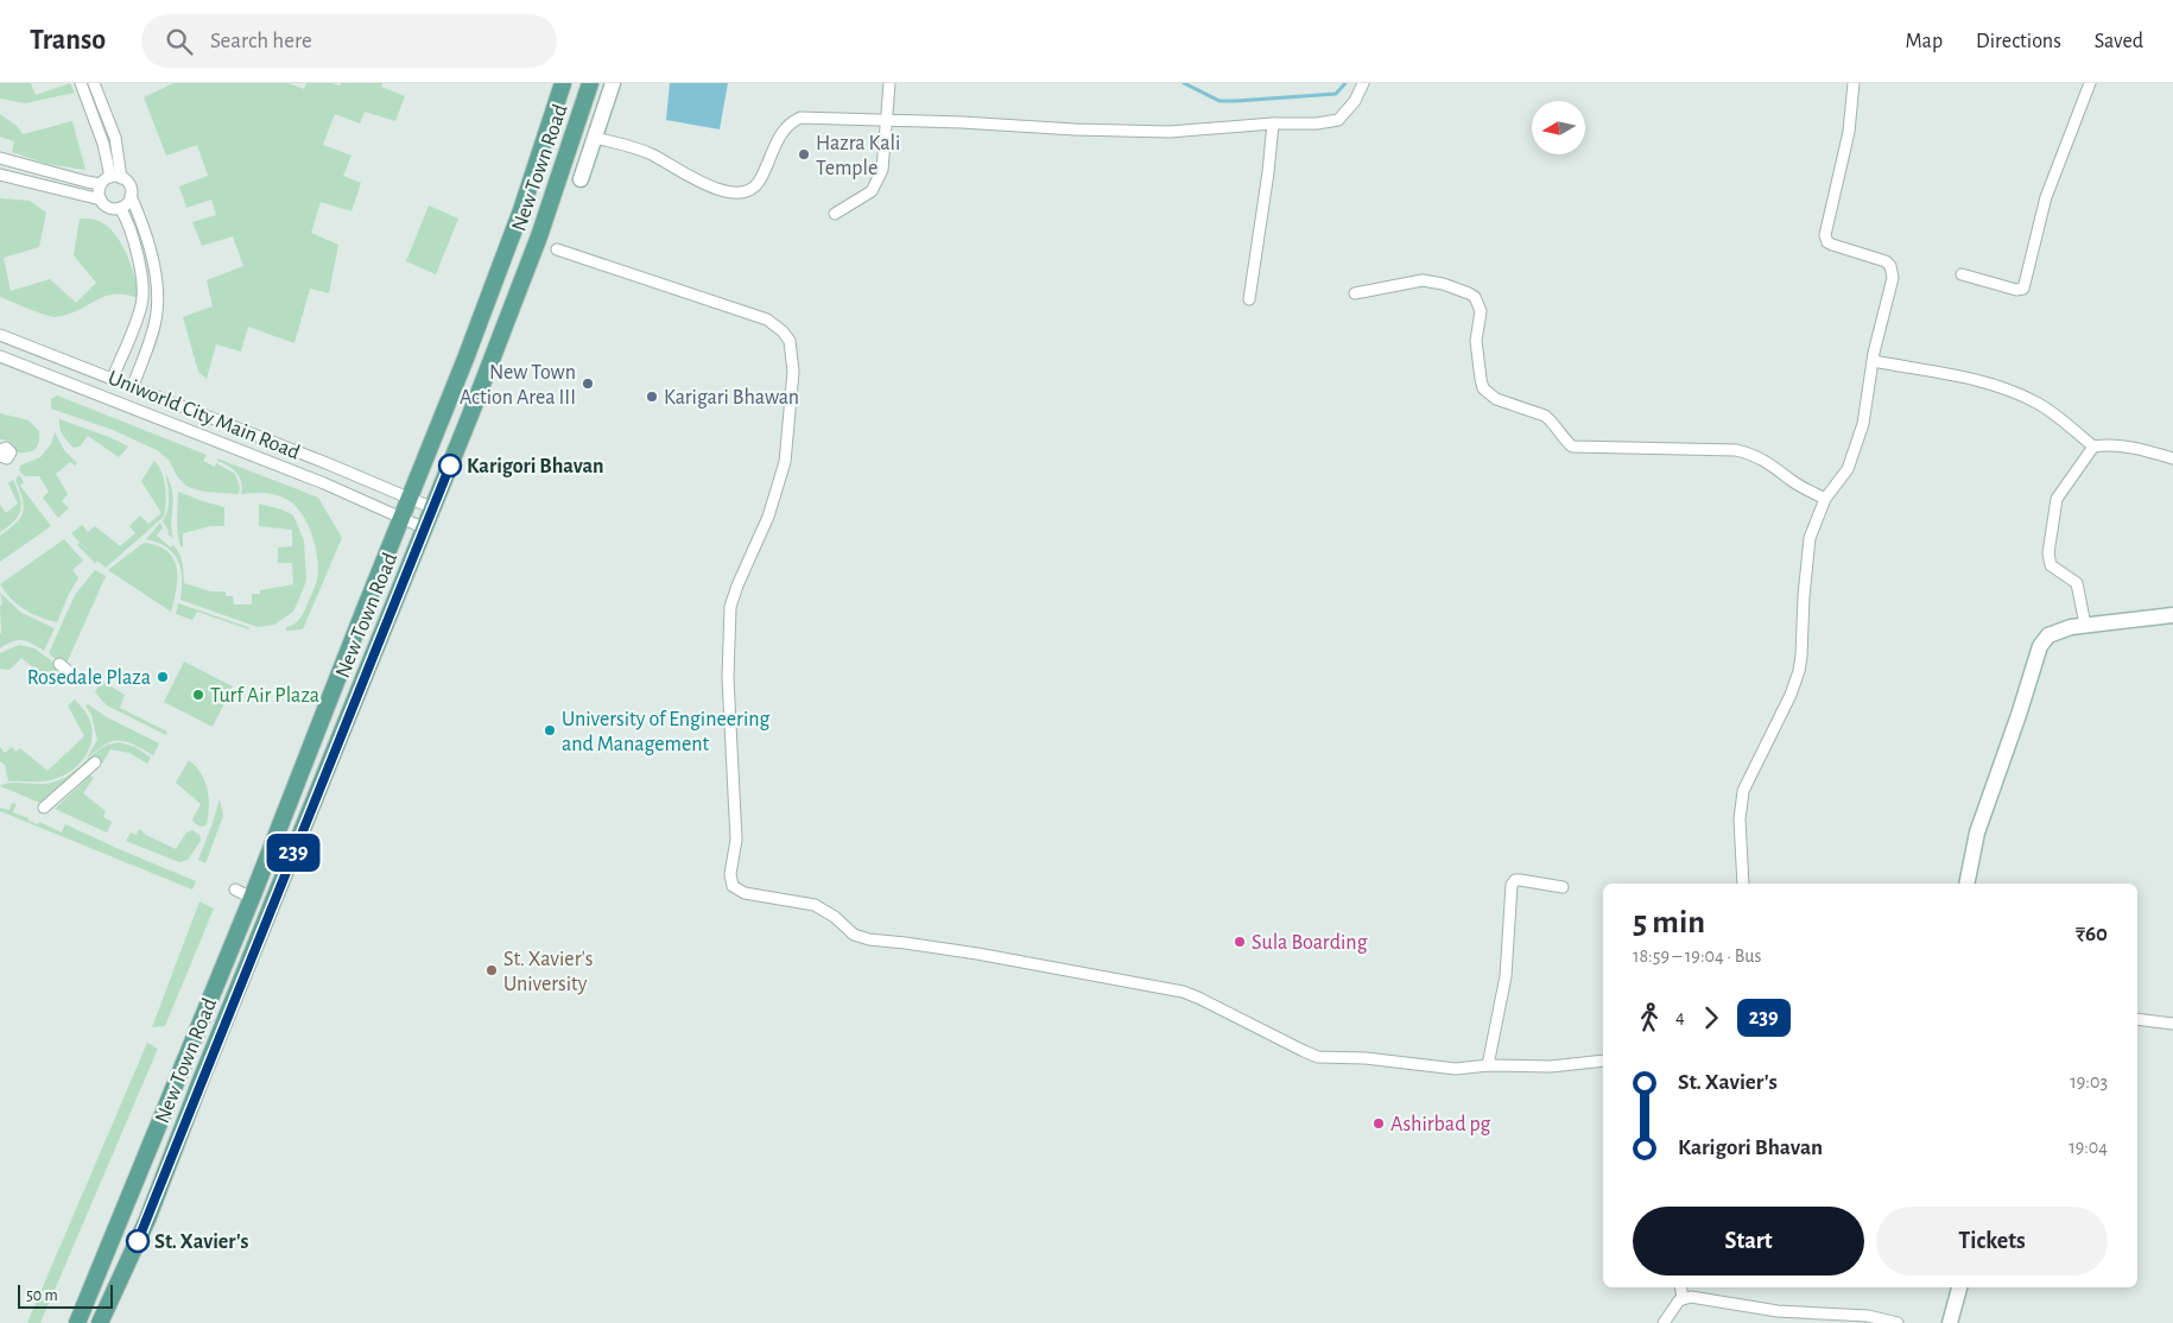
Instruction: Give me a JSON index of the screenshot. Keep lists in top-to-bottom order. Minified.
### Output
{"streets":{"main road":["New Town Road"],"street":["Uniworld City Main Road"]},"crossings":[["New Town Road","Uniworld City Main Road"]],"places":["Hazra Kali Temple","New Town Action Area III","Karigari Bhawan","Karigori Bhavan","Rosedale Plaza","Turf Air Plaza","University of Engineering and Management","Sula Boarding","St. Xavier's University","Ashirbad pg","St. Xavier's"],"lines":["bus line 239"],"scale_bar":"50 m","north":"left","page":{"header":"Transo","search":"Search here","nav":["Map","Directions","Saved"],"on_map":"239","heading":["5 min","18:59 – 19:04 · Bus","₹60"],"legs":["4","239"],"list":[{"name":"St. Xavier's","value":"19:03"},{"name":"Karigori Bhavan","value":"19:04"}],"buttons":["Start","Tickets"],"scale":"50 m"}}
